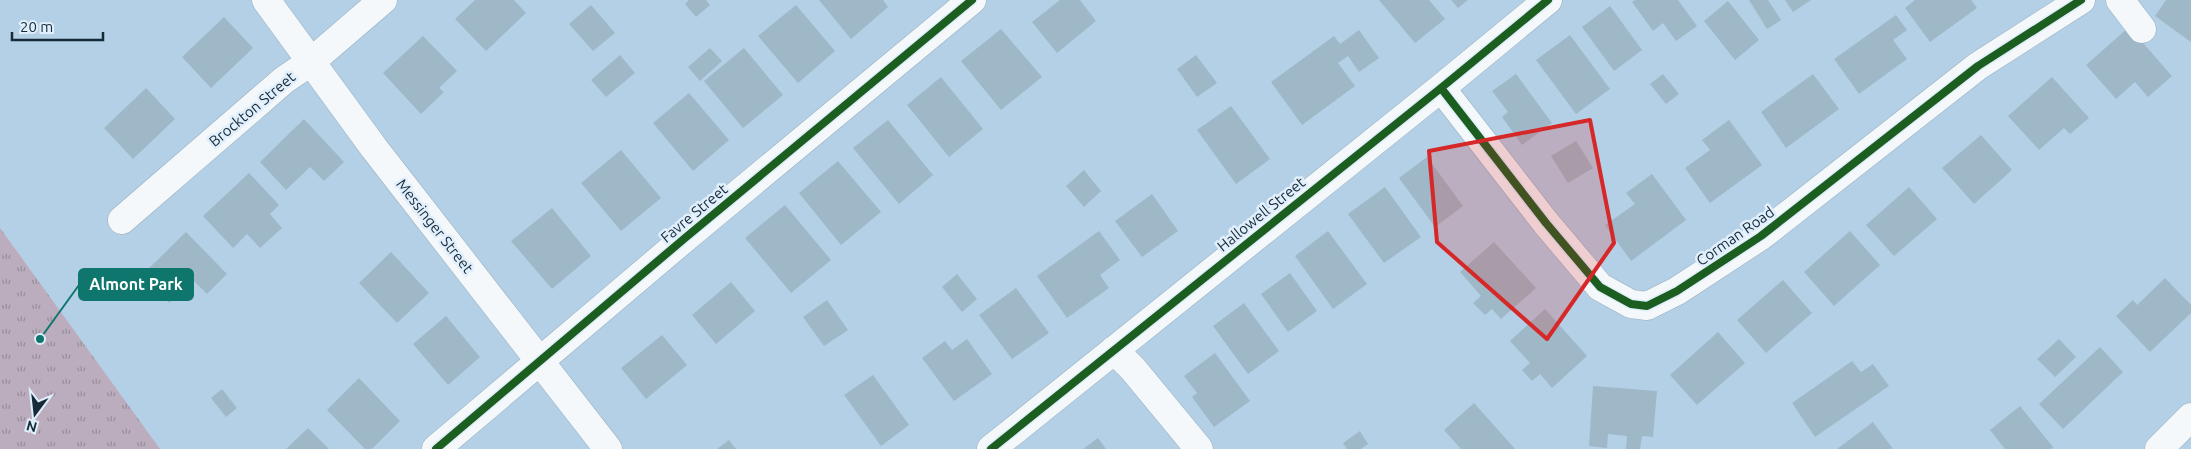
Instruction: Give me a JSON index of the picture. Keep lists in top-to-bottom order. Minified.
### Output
{"streets":{"street":["Brockton Street","Favre Street","Hallowell Street","Messinger Street","Corman Road"]},"crossings":[["Brockton Street","Messinger Street"],["Favre Street","Messinger Street"],["Hallowell Street","Corman Road"]],"places":["Almont Park"],"scale_bar":"20 m","north":"bottom"}
